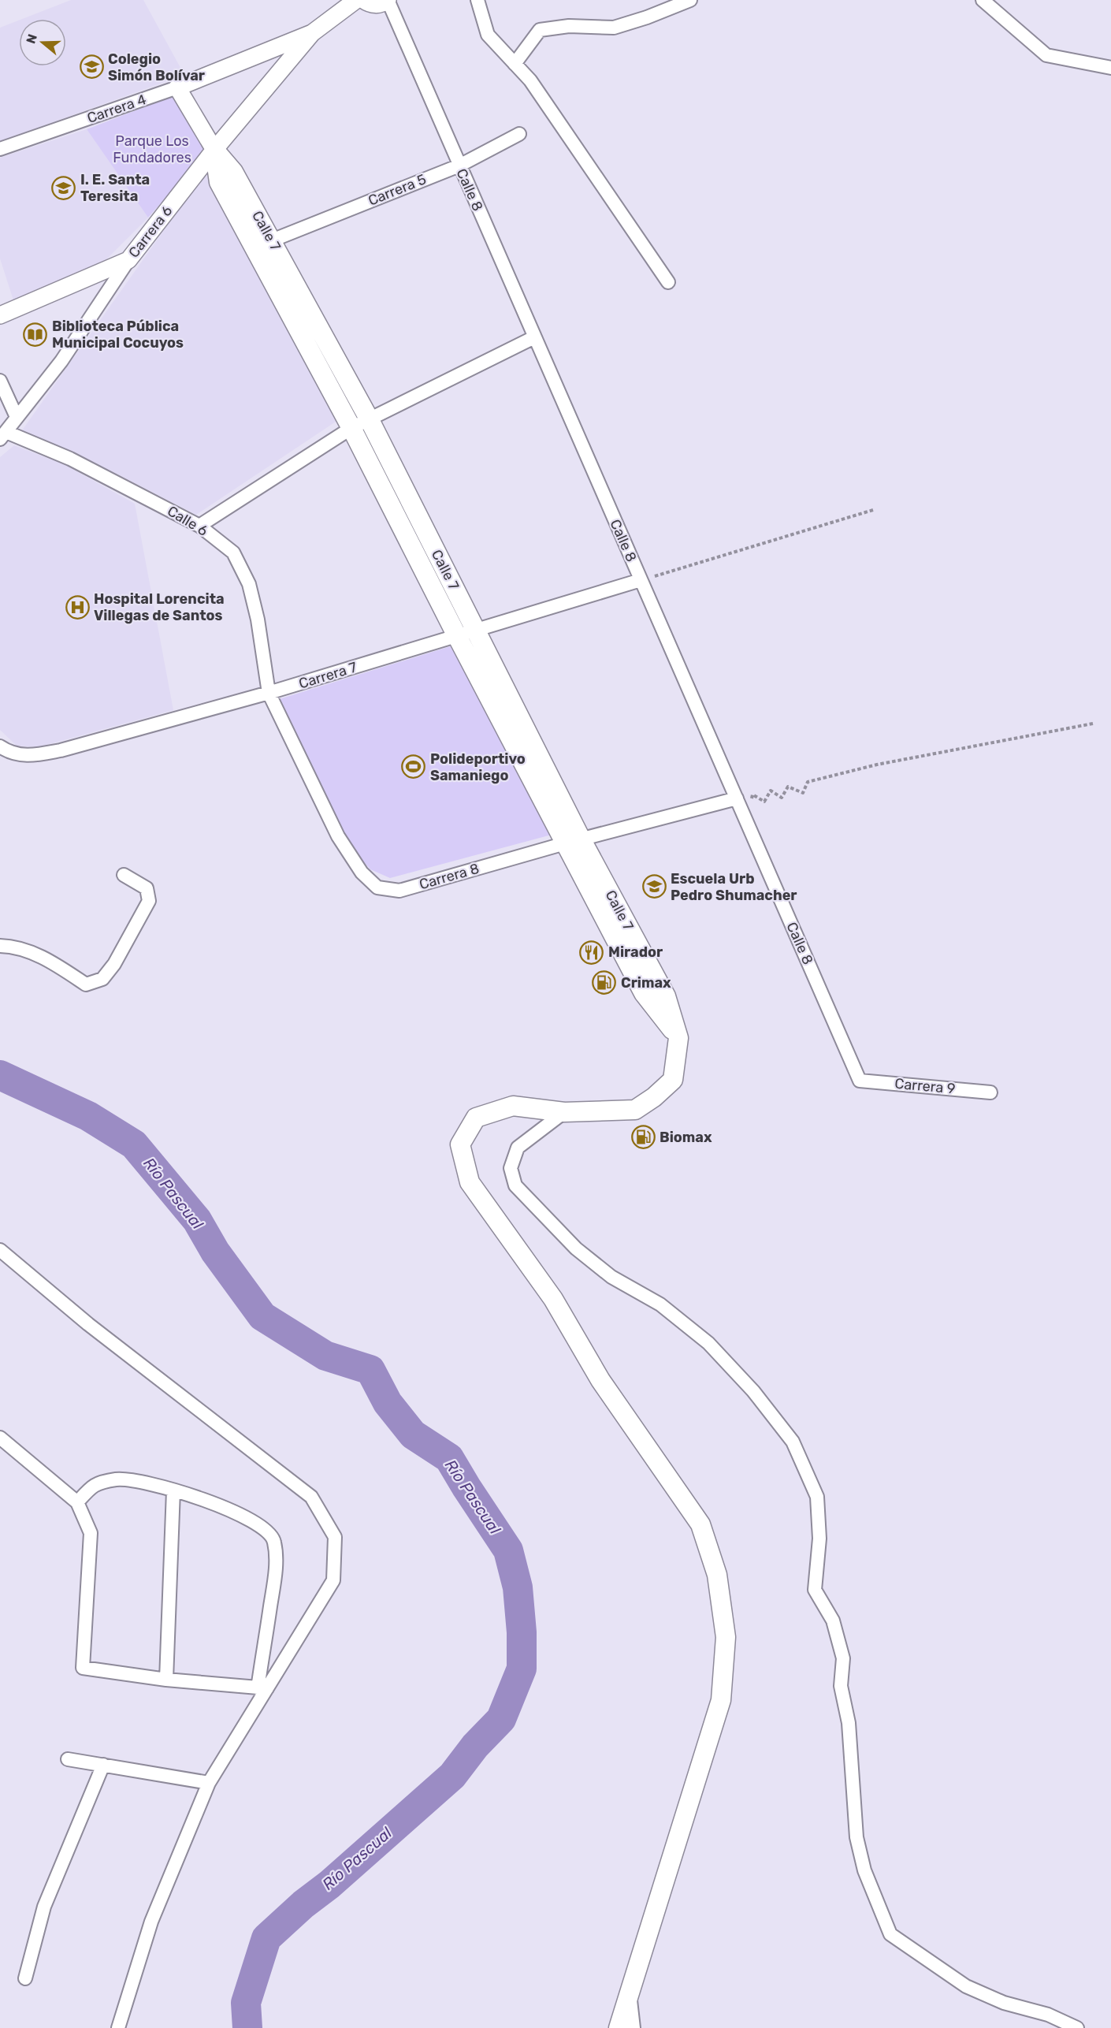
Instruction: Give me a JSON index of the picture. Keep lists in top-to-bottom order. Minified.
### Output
{"streets":{"main road":["Calle 7"],"street":["Carrera 4","Carrera 5","Calle 8","Carrera 6","Calle 6","Carrera 7","Carrera 8","Carrera 9"]},"crossings":[["Carrera 4","Calle 7"],["Carrera 4","Carrera 6"],["Carrera 5","Calle 8"],["Carrera 5","Calle 7"],["Calle 8","Carrera 7"],["Calle 8","Carrera 8"],["Calle 8","Carrera 9"],["Calle 7","Carrera 6"],["Calle 7","Carrera 7"],["Calle 7","Carrera 8"],["Carrera 6","Calle 6"],["Calle 6","Carrera 7"],["Calle 6","Carrera 8"],["Carrera 7","Carrera 8"]],"water":["Río Pascual"],"parks":["Parque Los Fundadores"],"places":{"school or university":["Colegio Simón Bolívar","I. E. Santa Teresita","Escuela Urb Pedro Shumacher"],"library":["Biblioteca Pública Municipal Cocuyos"],"hospital":["Hospital Lorencita Villegas de Santos"],"sports":["Polideportivo Samaniego"],"restaurant":["Mirador"],"fuel station":["Crimax","Biomax"]},"north":"left"}
